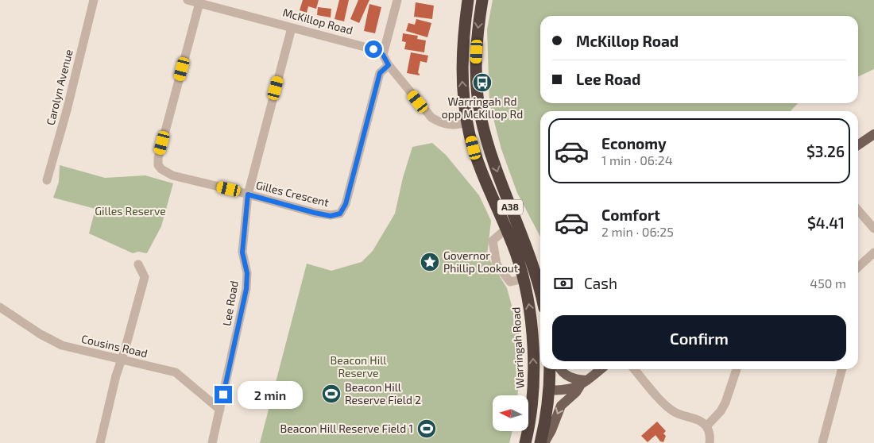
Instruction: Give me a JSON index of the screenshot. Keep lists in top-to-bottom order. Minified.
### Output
{"streets":{"highway":["A38","Warringah Road"],"street":["McKillop Road","Carolyn Avenue","Gilles Crescent","Lee Road","Cousins Road"]},"crossings":[["McKillop Road","Gilles Crescent"],["McKillop Road","Lee Road"],["Gilles Crescent","Lee Road"],["Lee Road","Cousins Road"]],"parks":["Gilles Reserve","Beacon Hill Reserve"],"places":{"bus stop":["Warringah Rd opp McKillop Rd"],"place":["Governor Phillip Lookout"],"sports":["Beacon Hill Reserve Field 2","Beacon Hill Reserve Field 1"]},"north":"left","page":{"banner":["McKillop Road","Lee Road"],"list":[{"name":"Economy","note":"1 min · 06:24","value":"$3.26"},{"name":"Comfort","note":"2 min · 06:25","value":"$4.41"}],"pay":["Cash","450 m"],"buttons":"Confirm","bubble":"2 min"}}
